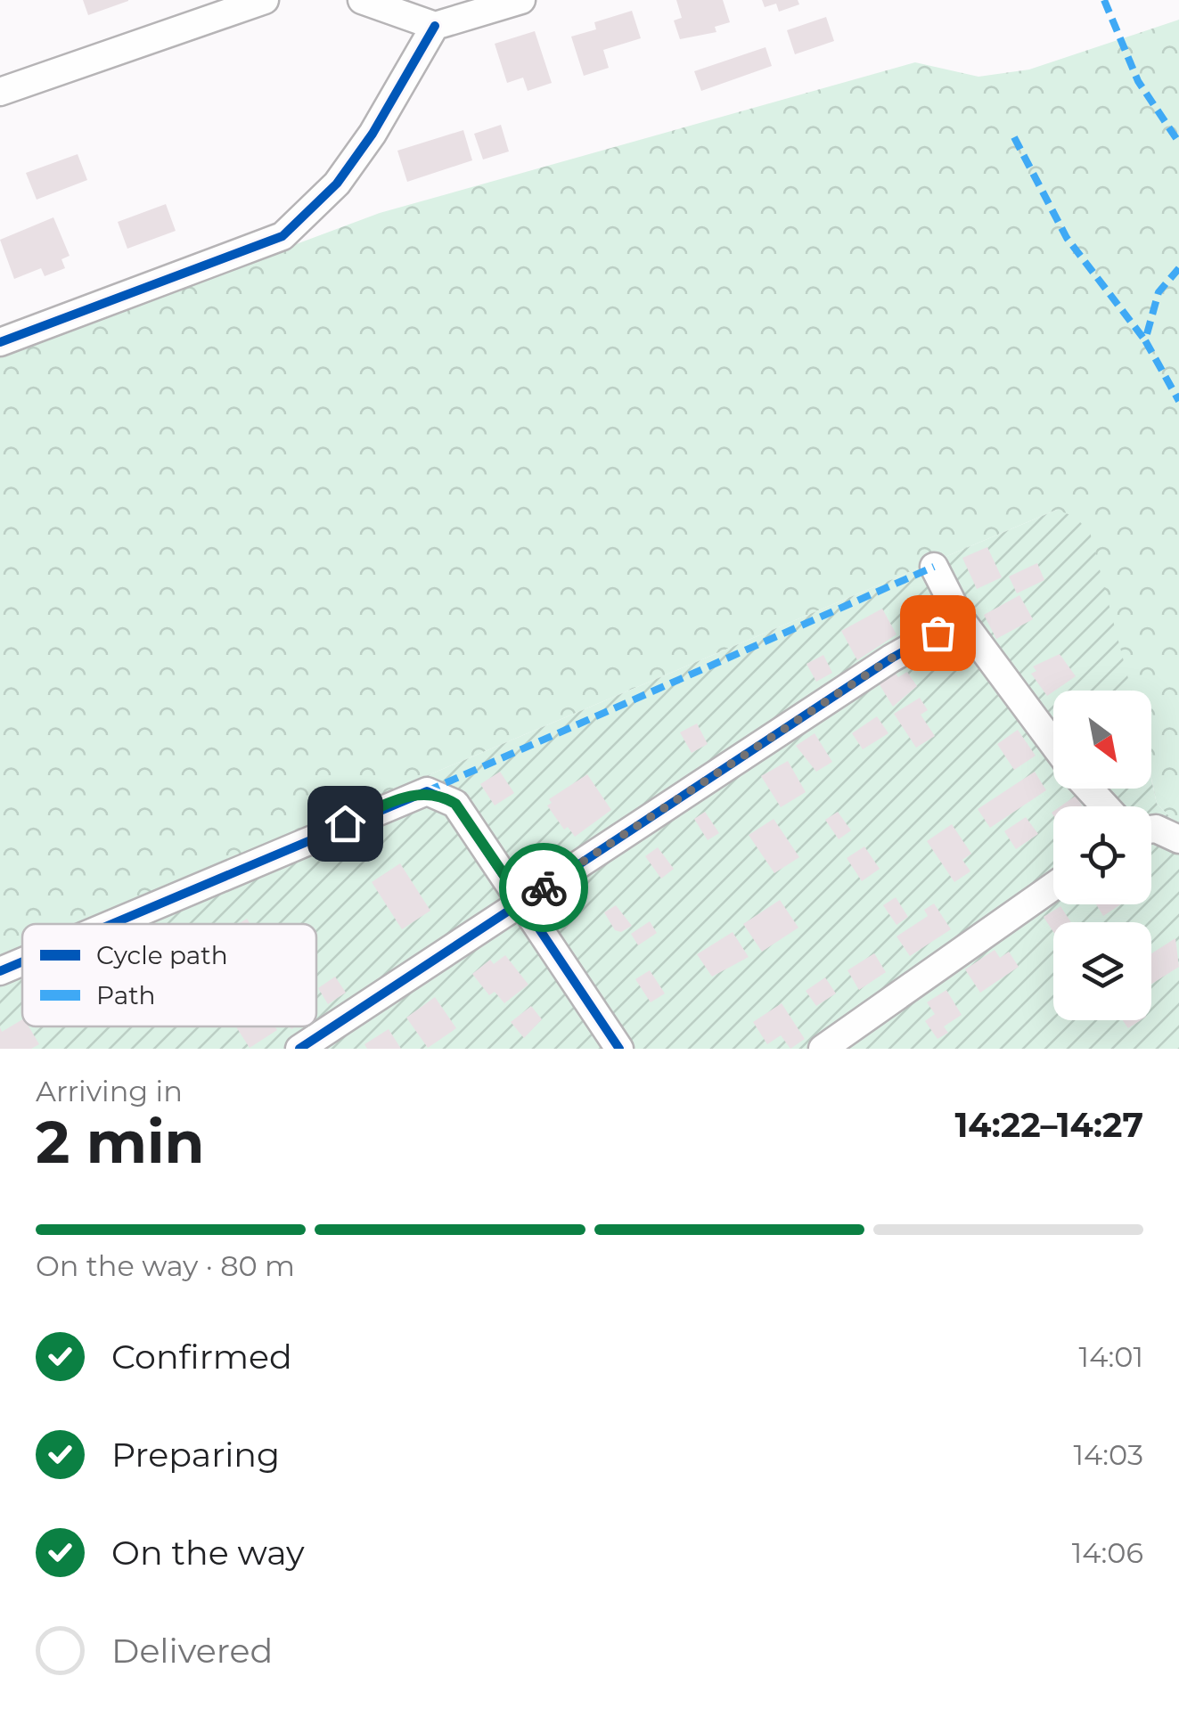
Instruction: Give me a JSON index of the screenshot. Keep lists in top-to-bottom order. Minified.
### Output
{"legend":["Cycle path","Path"],"north":"bottom right","page":{"heading":["2 min","Arriving in","14:22–14:27"],"bar":"On the way · 80 m","list":[["Confirmed","14:01"],["Preparing","14:03"],["On the way","14:06"],"Delivered"]}}
